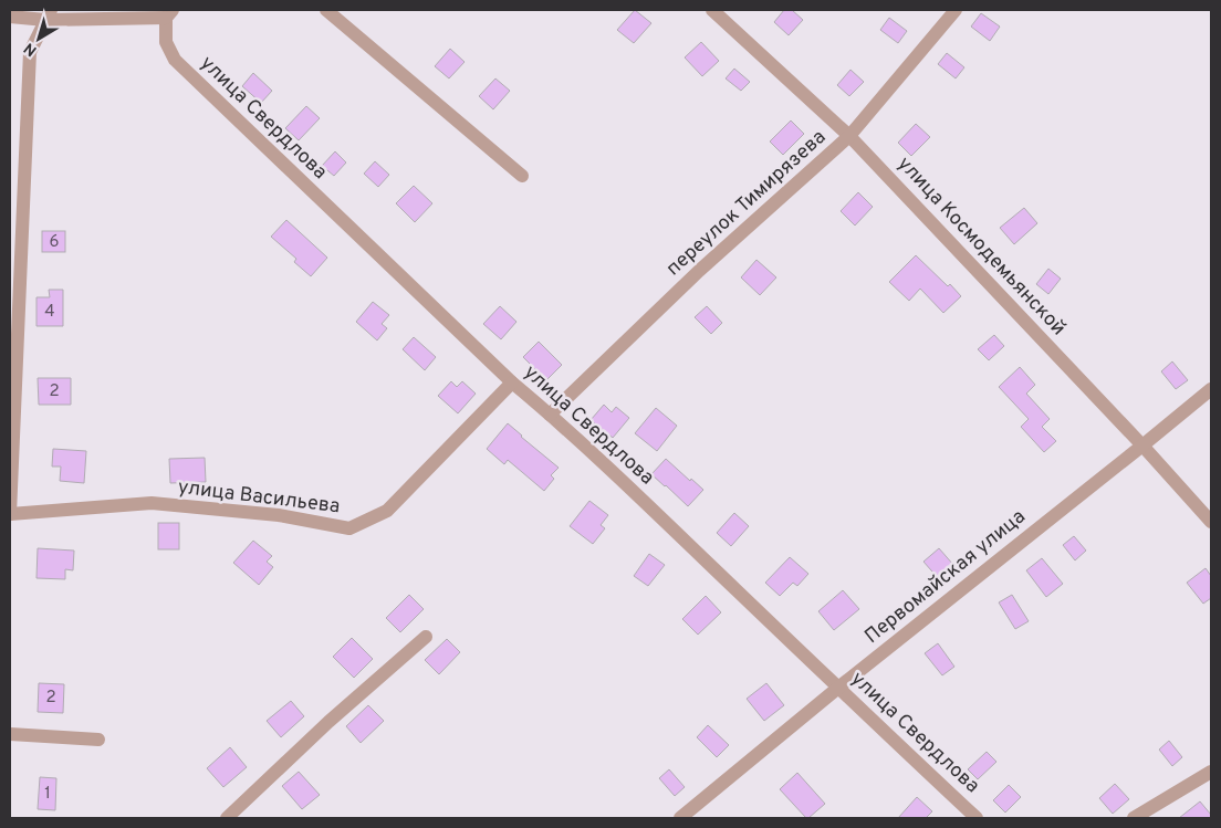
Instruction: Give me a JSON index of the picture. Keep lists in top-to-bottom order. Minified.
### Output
{"streets":{"street":["улица Свердлова","переулок Тимирязева","улица Космодемьянской","улица Васильева","Первомайская улица"]},"crossings":[["улица Свердлова","переулок Тимирязева"],["улица Свердлова","улица Васильева"],["улица Свердлова","Первомайская улица"],["переулок Тимирязева","улица Космодемьянской"],["улица Космодемьянской","Первомайская улица"]],"house_numbers":["6","4","2","2","1"],"north":"bottom left"}
